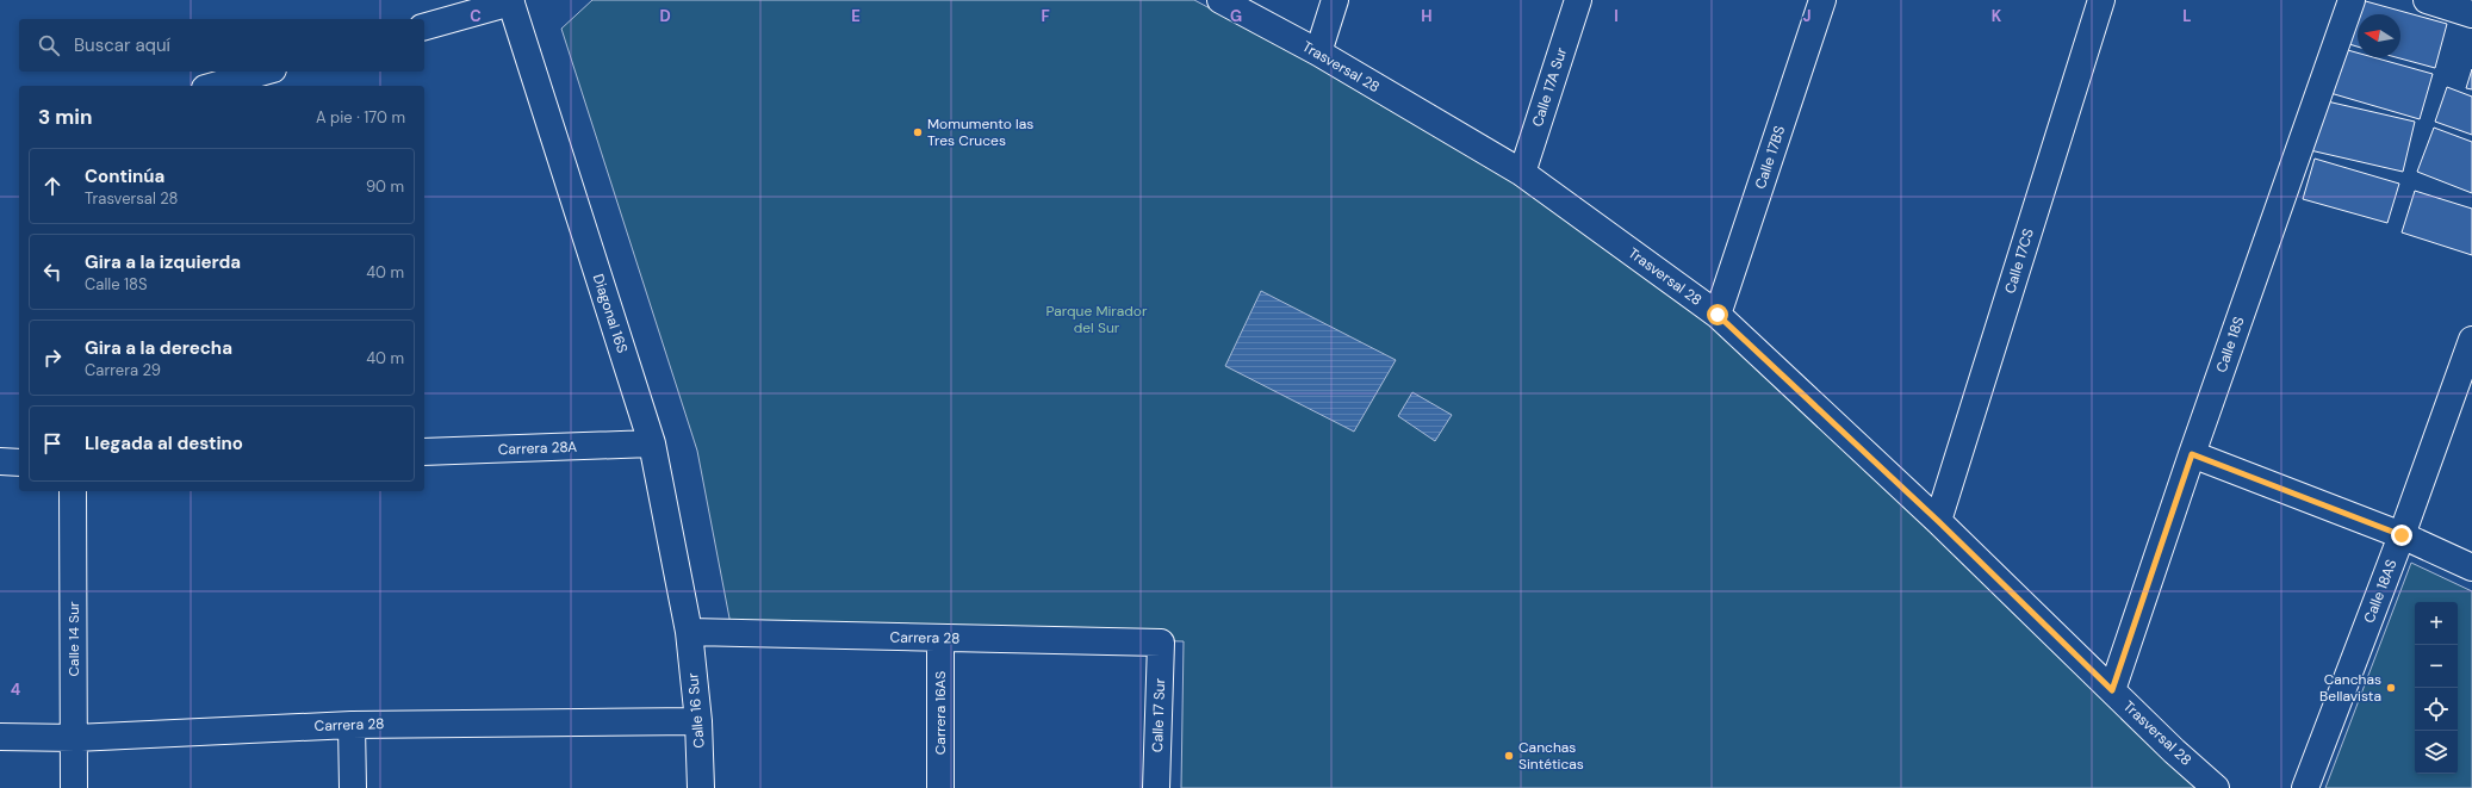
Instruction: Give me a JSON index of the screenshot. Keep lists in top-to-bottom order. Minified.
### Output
{"streets":{"street":["Trasversal 28","Calle 17A Sur","Calle 17BS","Calle 17CS","Diagonal 16S","Calle 18S","Carrera 28A","Calle 18AS","Carrera 28","Calle 14 Sur","Calle 16 Sur","Carrera 16AS","Calle 17 Sur"]},"crossings":[["Trasversal 28","Calle 17A Sur"],["Trasversal 28","Calle 17BS"],["Trasversal 28","Calle 17CS"],["Trasversal 28","Calle 18S"],["Diagonal 16S","Carrera 28A"],["Diagonal 16S","Carrera 28"],["Diagonal 16S","Calle 16 Sur"],["Carrera 28","Calle 14 Sur"],["Carrera 28","Calle 16 Sur"],["Carrera 28","Carrera 16AS"],["Carrera 28","Calle 17 Sur"]],"parks":["Parque Mirador del Sur"],"places":["Momumento las Tres Cruces","Canchas Bellavista","Canchas Sintéticas"],"north":"left","page":{"search":"Buscar aquí","heading":["3 min","A pie · 170 m"],"list":[["Continúa","Trasversal 28","90 m"],["Gira a la izquierda","Calle 18S","40 m"],["Gira a la derecha","Carrera 29","40 m"],"Llegada al destino"],"map_buttons":["+","−"]},"grid":{"columns":["C","D","E","F","G","H","I","J","K","L"],"rows":["4"]}}
